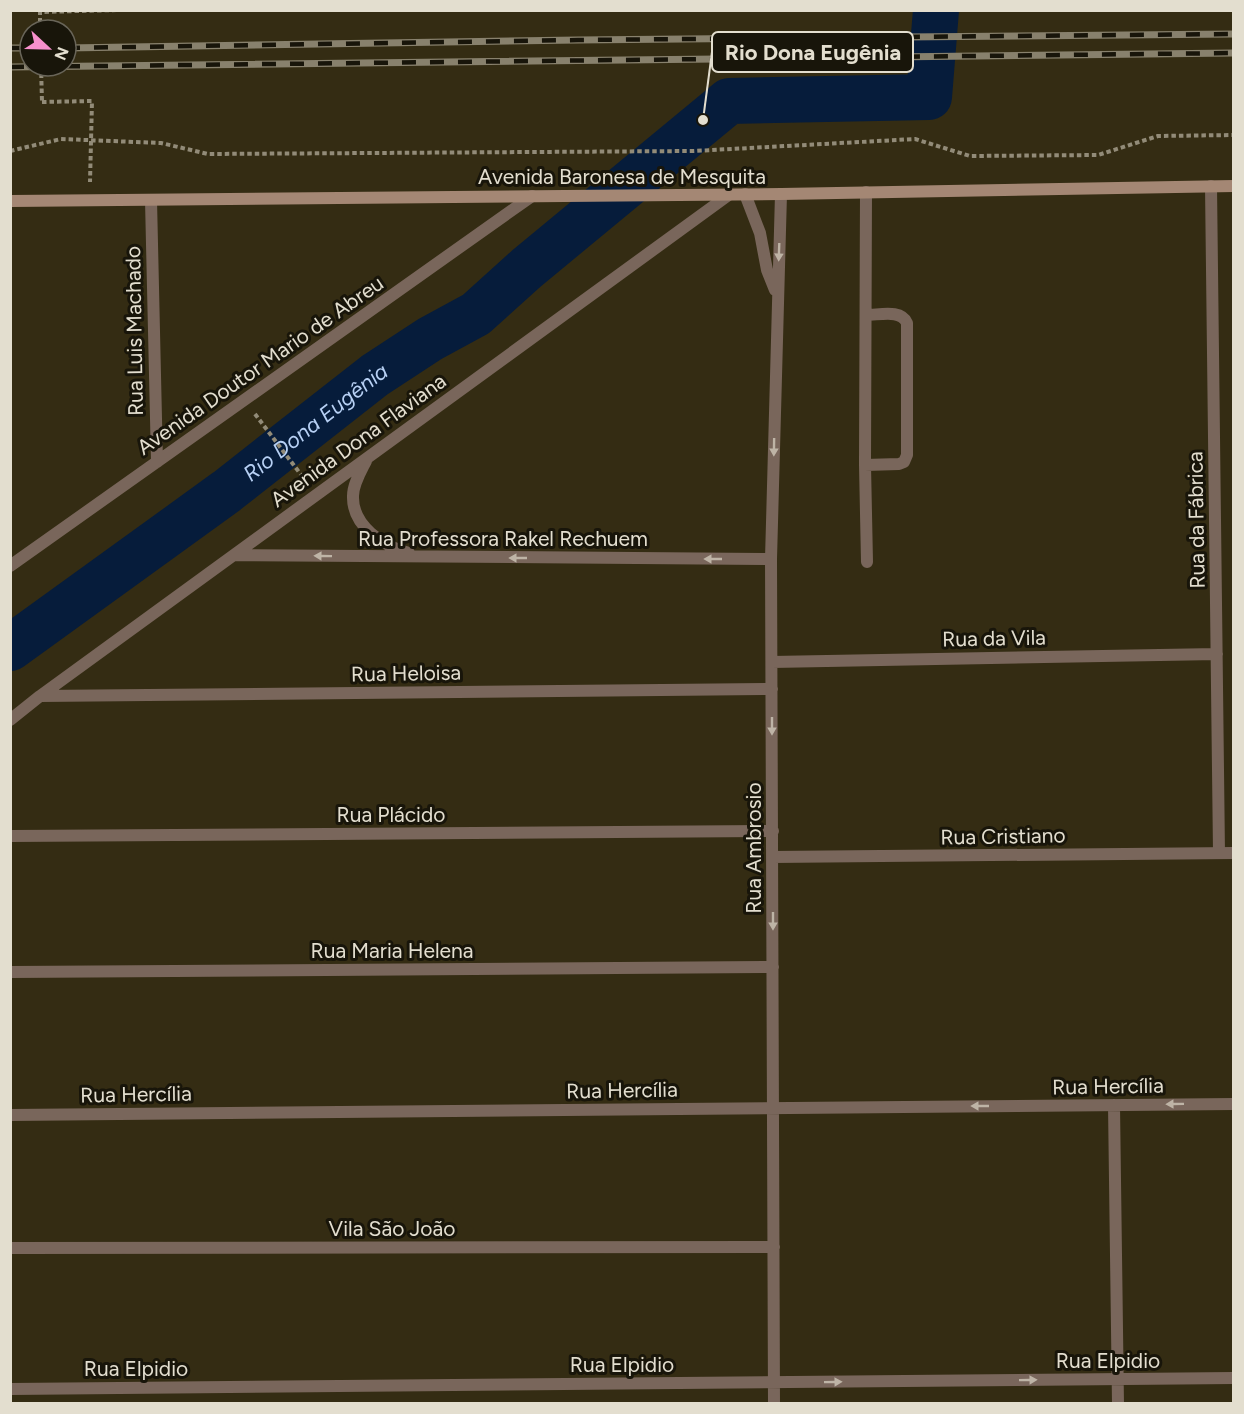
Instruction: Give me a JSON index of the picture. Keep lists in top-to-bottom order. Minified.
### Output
{"streets":{"main road":["Avenida Baronesa de Mesquita"],"street":["Rua Luis Machado","Avenida Doutor Mario de Abreu","Avenida Dona Flaviana","Rua da Fábrica","Rua Professora Rakel Rechuem","Rua da Vila","Rua Heloisa","Rua Plácido","Rua Cristiano","Rua Ambrosio","Rua Maria Helena","Rua Hercília","Vila São João","Rua Elpidio"]},"crossings":[["Avenida Baronesa de Mesquita","Rua Luis Machado"],["Avenida Baronesa de Mesquita","Avenida Doutor Mario de Abreu"],["Avenida Baronesa de Mesquita","Avenida Dona Flaviana"],["Avenida Baronesa de Mesquita","Rua da Fábrica"],["Avenida Baronesa de Mesquita","Rua Ambrosio"],["Rua Luis Machado","Avenida Doutor Mario de Abreu"],["Avenida Dona Flaviana","Rua Professora Rakel Rechuem"],["Avenida Dona Flaviana","Rua Heloisa"],["Rua da Fábrica","Rua da Vila"],["Rua da Fábrica","Rua Cristiano"],["Rua Professora Rakel Rechuem","Rua Ambrosio"],["Rua da Vila","Rua Ambrosio"],["Rua Heloisa","Rua Ambrosio"],["Rua Plácido","Rua Ambrosio"],["Rua Cristiano","Rua Ambrosio"],["Rua Ambrosio","Rua Maria Helena"],["Rua Ambrosio","Rua Hercília"],["Rua Ambrosio","Vila São João"],["Rua Ambrosio","Rua Elpidio"]],"one_way":["Rua Professora Rakel Rechuem","Rua Hercília"],"water":["Rio Dona Eugênia"],"places":["Rio Dona Eugênia"],"north":"right"}
